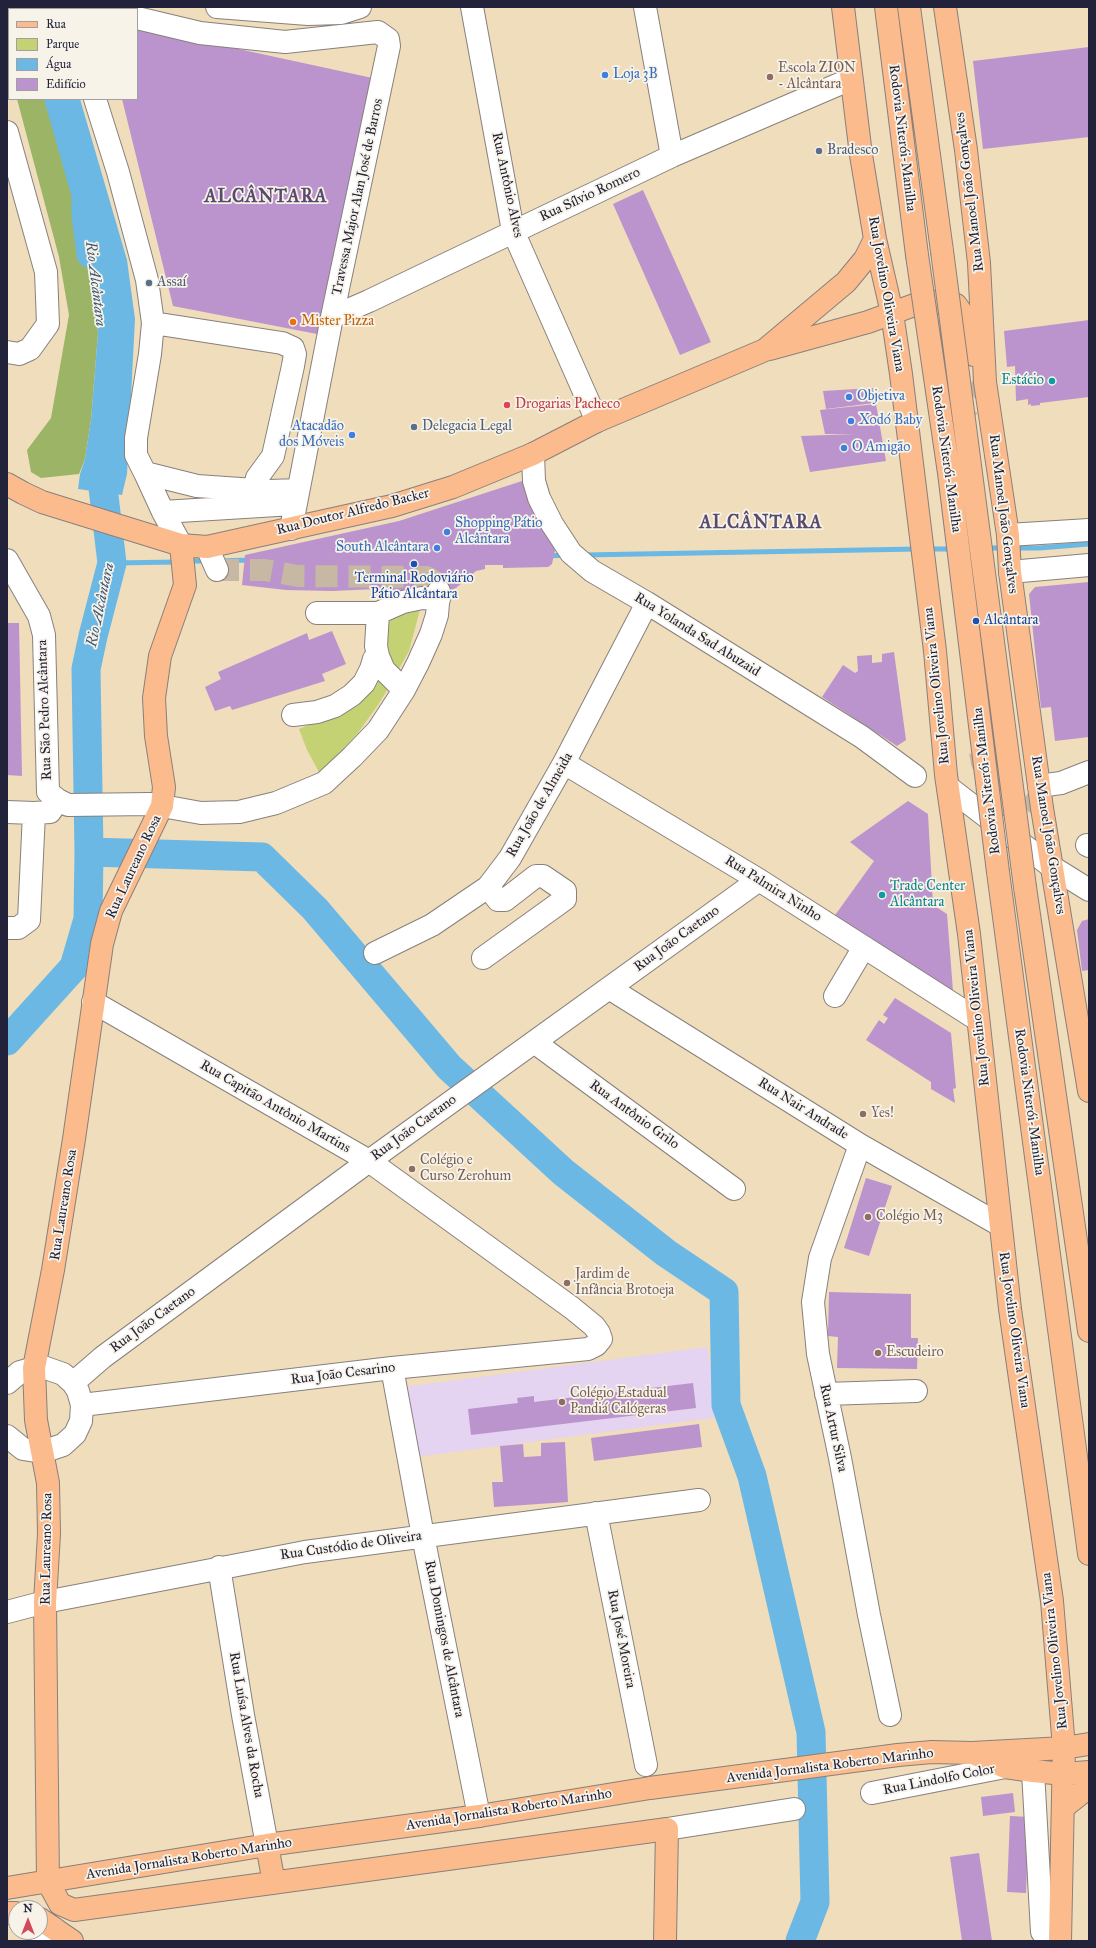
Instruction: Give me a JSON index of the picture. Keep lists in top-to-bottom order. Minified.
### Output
{"streets":{"main road":["Rodovia Niterói-Manilha","Rua Manoel João Gonçalves","Rua Jovelino Oliveira Viana","Rua Doutor Alfredo Backer","Rua Laureano Rosa","Rua Luísa Alves da Rocha","Avenida Jornalista Roberto Marinho"],"street":["Rua Antônio Alves","Rua Sílvio Romero","Travessa Major Alan José de Barros","Rua Yolanda Sad Abuzaid","Rua São Pedro Alcântara","Rua João de Almeida","Rua Palmira Ninho","Rua João Caetano","Rua Capitão Antônio Martins","Rua Nair Andrade","Rua Antônio Grilo","Rua João Cesarino","Rua Artur Silva","Rua Custódio de Oliveira","Rua Domingos de Alcântara","Rua José Moreira","Rua Lindolfo Color"]},"crossings":[["Rua Antônio Alves","Rua Sílvio Romero"],["Rua Antônio Alves","Rua Doutor Alfredo Backer"],["Rua Sílvio Romero","Travessa Major Alan José de Barros"],["Rua Sílvio Romero","Rua Jovelino Oliveira Viana"],["Travessa Major Alan José de Barros","Rua Doutor Alfredo Backer"],["Rua Jovelino Oliveira Viana","Rua Doutor Alfredo Backer"],["Rua Jovelino Oliveira Viana","Rua Palmira Ninho"],["Rua Jovelino Oliveira Viana","Rua Nair Andrade"],["Rua Jovelino Oliveira Viana","Avenida Jornalista Roberto Marinho"],["Rua Doutor Alfredo Backer","Rua Yolanda Sad Abuzaid"],["Rua Doutor Alfredo Backer","Rua Laureano Rosa"],["Rua Yolanda Sad Abuzaid","Rua João de Almeida"],["Rua João de Almeida","Rua Palmira Ninho"],["Rua Laureano Rosa","Rua Capitão Antônio Martins"],["Rua Laureano Rosa","Rua Custódio de Oliveira"],["Rua Laureano Rosa","Avenida Jornalista Roberto Marinho"],["Rua Palmira Ninho","Rua João Caetano"],["Rua João Caetano","Rua Capitão Antônio Martins"],["Rua João Caetano","Rua Nair Andrade"],["Rua João Caetano","Rua Antônio Grilo"],["Rua Capitão Antônio Martins","Rua João Cesarino"],["Rua Nair Andrade","Rua Artur Silva"],["Rua João Cesarino","Rua Domingos de Alcântara"],["Rua Custódio de Oliveira","Rua Domingos de Alcântara"],["Rua Custódio de Oliveira","Rua José Moreira"],["Rua Custódio de Oliveira","Rua Luísa Alves da Rocha"],["Rua Domingos de Alcântara","Avenida Jornalista Roberto Marinho"],["Rua Luísa Alves da Rocha","Avenida Jornalista Roberto Marinho"]],"districts":["ALCÂNTARA","ALCÂNTARA"],"water":["Rio Alcântara"],"places":["Loja 3B","Escola ZION - Alcântara","Bradesco","Assaí","Mister Pizza","Estácio","Objetiva","Drogarias Pacheco","Xodó Baby","Delegacia Legal","Atacadão dos Móveis","O Amigão","Shopping Pátio Alcântara","South Alcântara","Terminal Rodoviário Pátio Alcântara","Alcântara","Trade Center Alcântara","Yes!","Colégio e Curso Zerohum","Colégio M3","Jardim de Infância Brotoeja","Escudeiro","Colégio Estadual Pandiá Calógeras"],"legend":["Rua","Parque","Água","Edifício"],"north":"top"}
